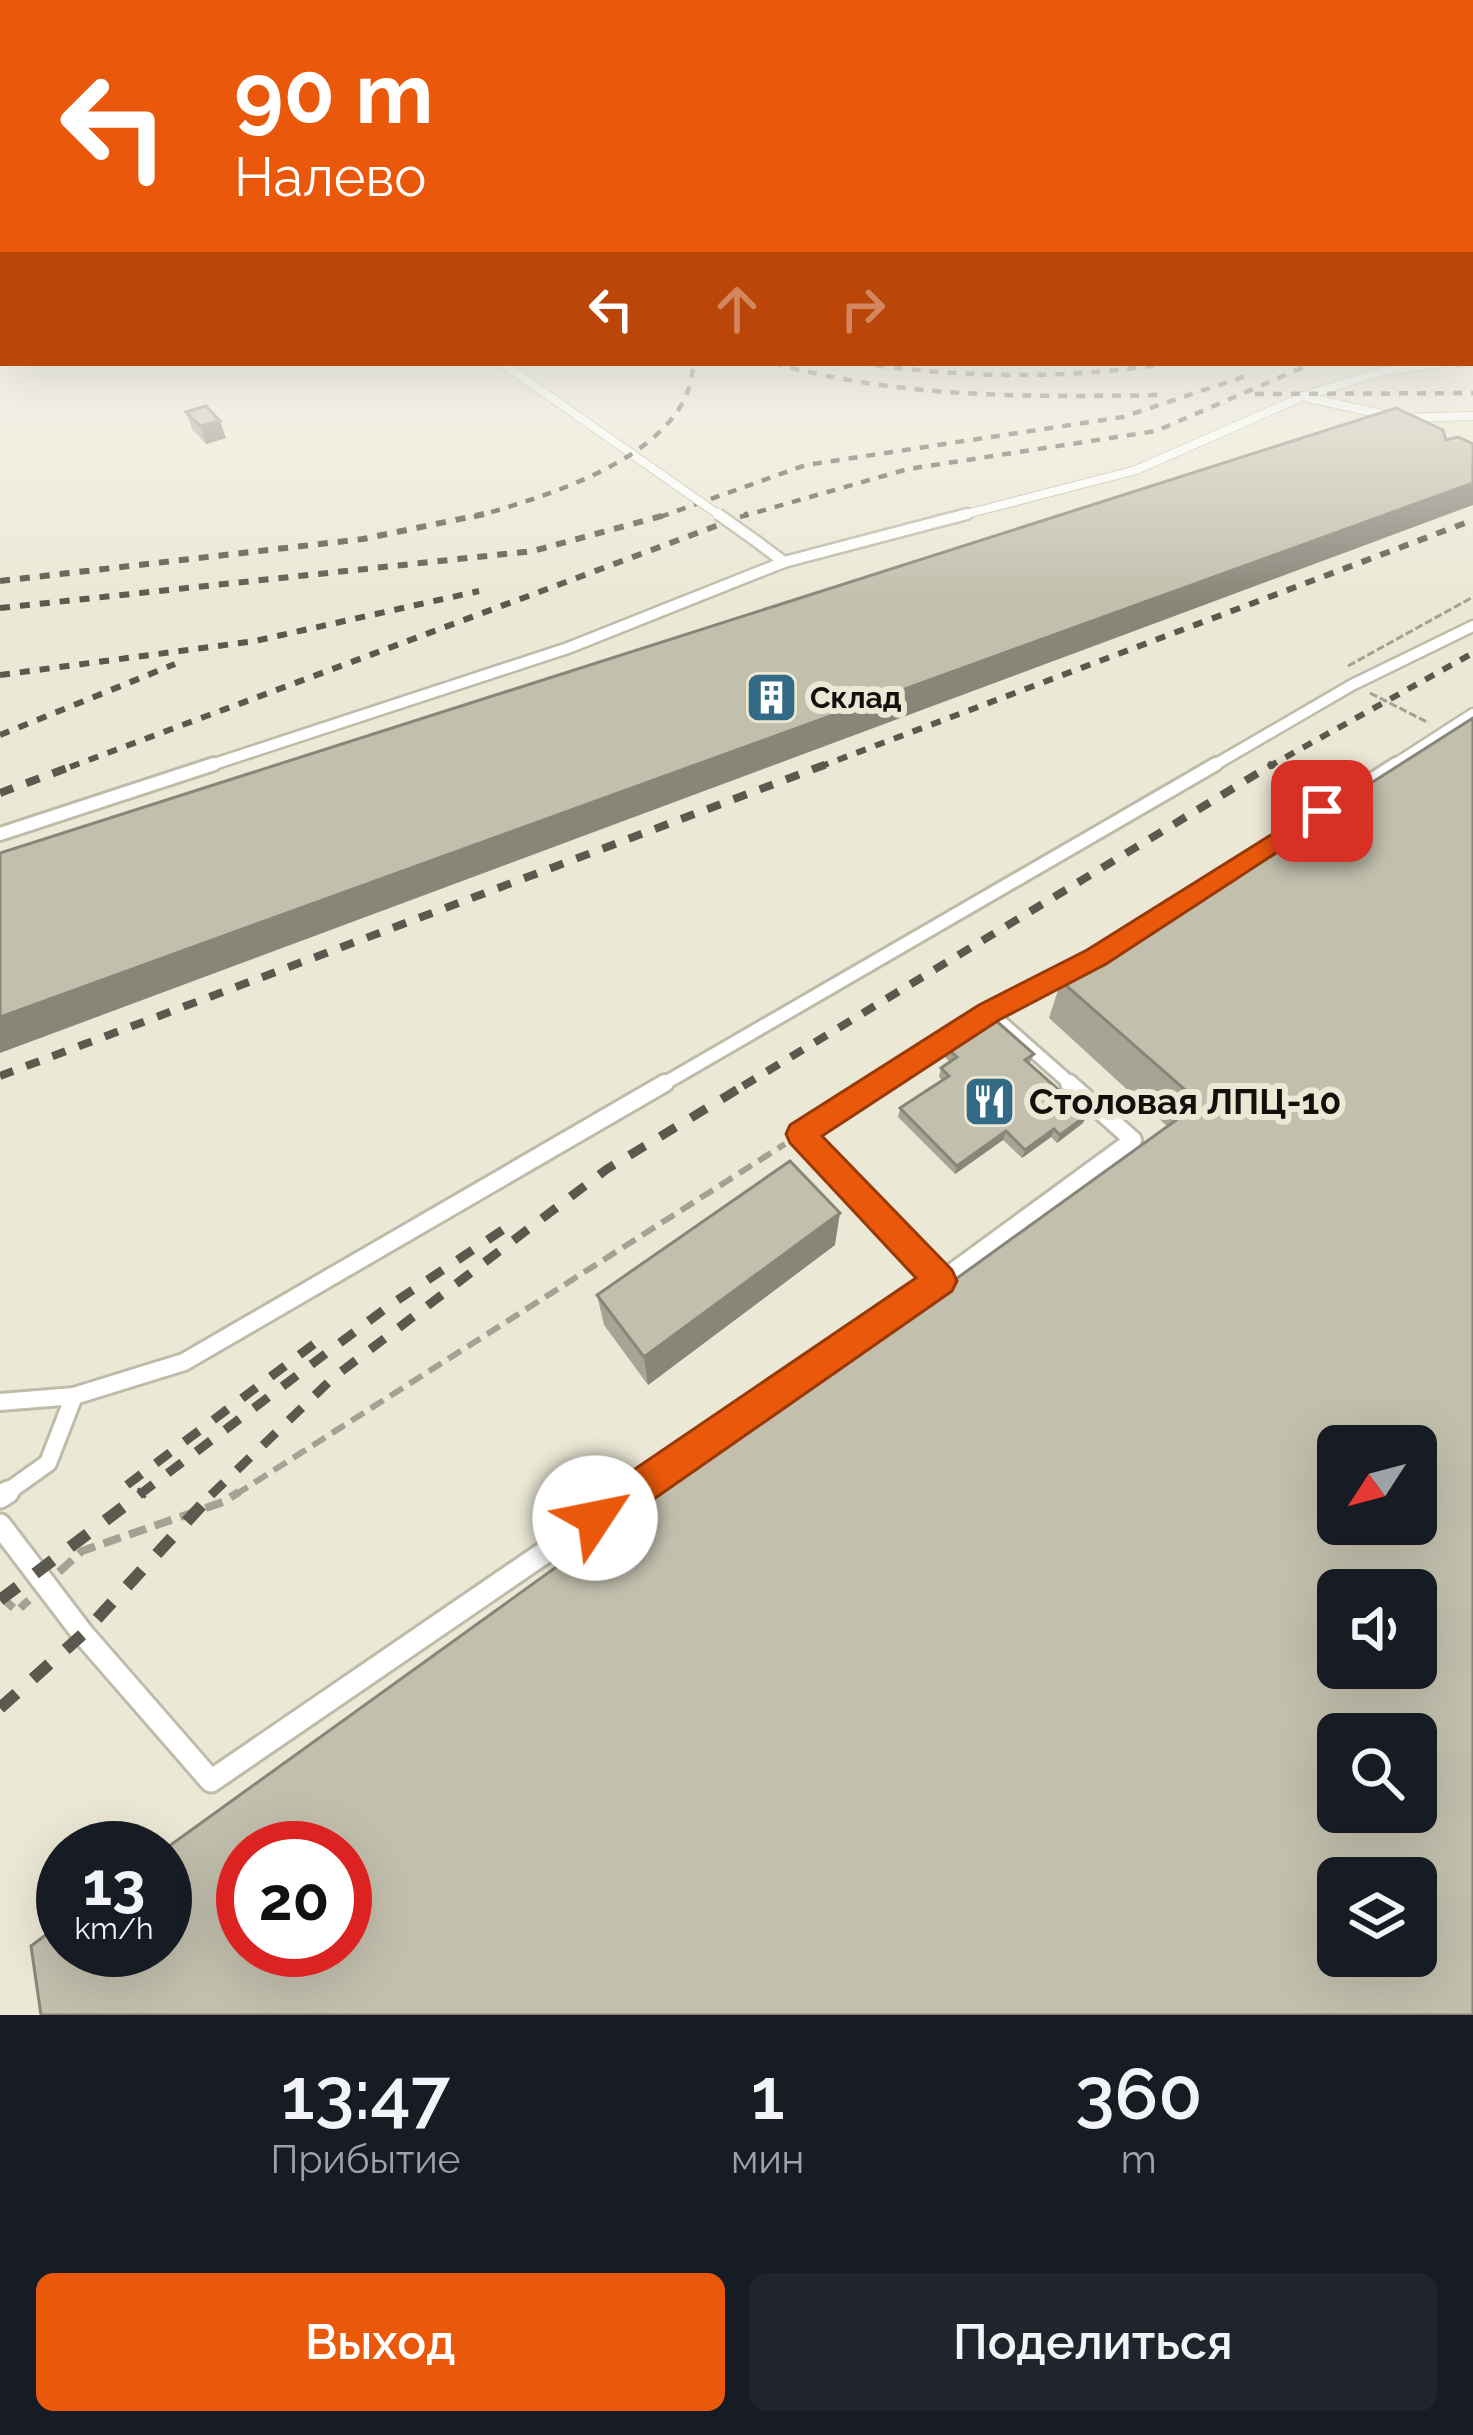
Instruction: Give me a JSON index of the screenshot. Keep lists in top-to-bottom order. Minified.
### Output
{"places":{"building":["Склад"],"restaurant":["Столовая ЛПЦ-10"]},"north":"bottom left","page":{"turn":["90 m","Налево"],"speed":"13 km/h","limit":"20","eta":["13:47","Прибытие","1","мин","360","m"],"buttons":["Выход","Поделиться"]}}
